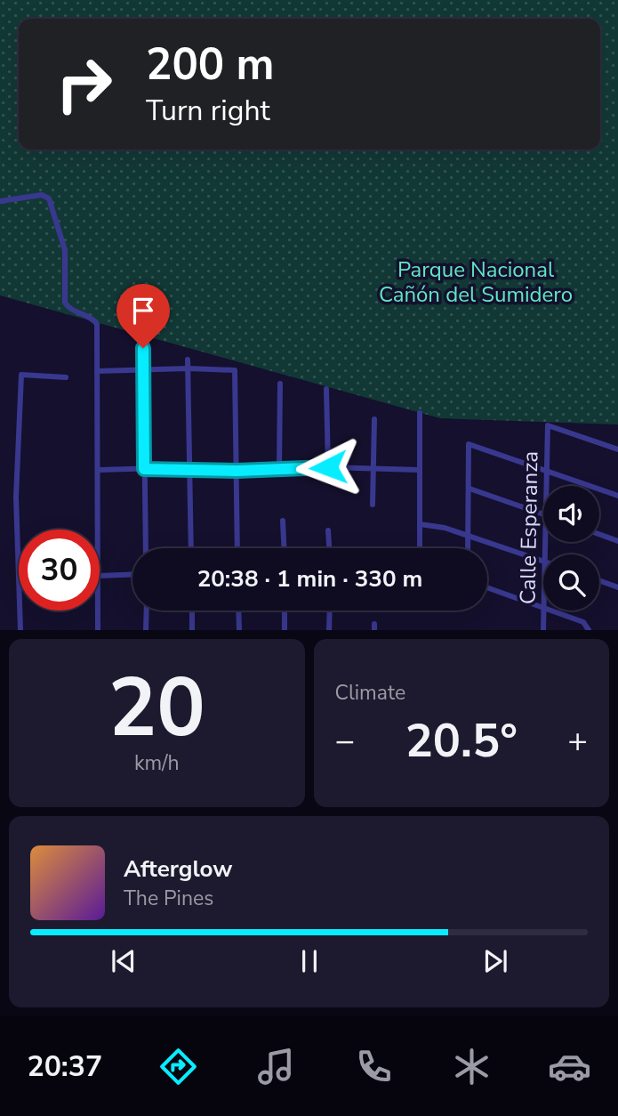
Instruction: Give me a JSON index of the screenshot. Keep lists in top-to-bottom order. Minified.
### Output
{"streets":{"street":["Calle Esperanza"]},"parks":["Parque Nacional Cañón del Sumidero"],"page":{"turn":["200 m","Turn right"],"limit":"30","trip":"20:38 · 1 min · 330 m","tile":[["20","km/h"],"Climate"],"heat":["−","20.5°","+"],"song":["Afterglow","The Pines"],"tabs":"20:37"}}
